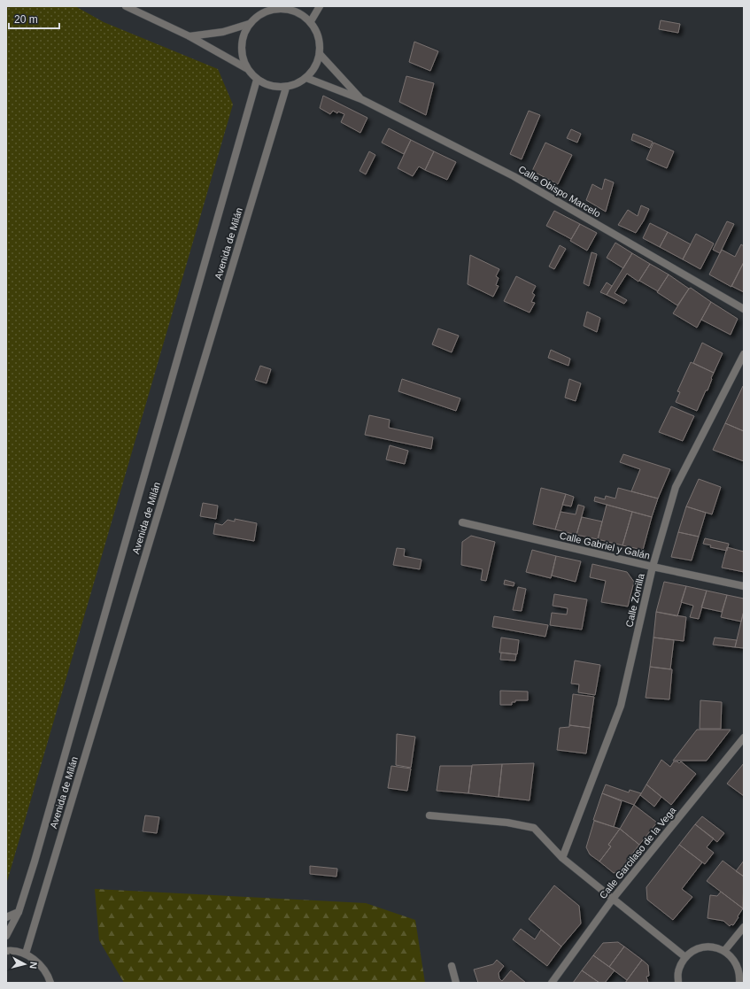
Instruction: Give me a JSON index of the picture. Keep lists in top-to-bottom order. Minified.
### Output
{"streets":{"street":["Calle Obispo Marcelo","Avenida de Milán","Calle Gabriel y Galán","Calle Zorrilla","Calle Garcilaso de la Vega"]},"crossings":[["Calle Obispo Marcelo","Avenida de Milán"],["Calle Gabriel y Galán","Calle Zorrilla"]],"scale_bar":"20 m","north":"right"}
